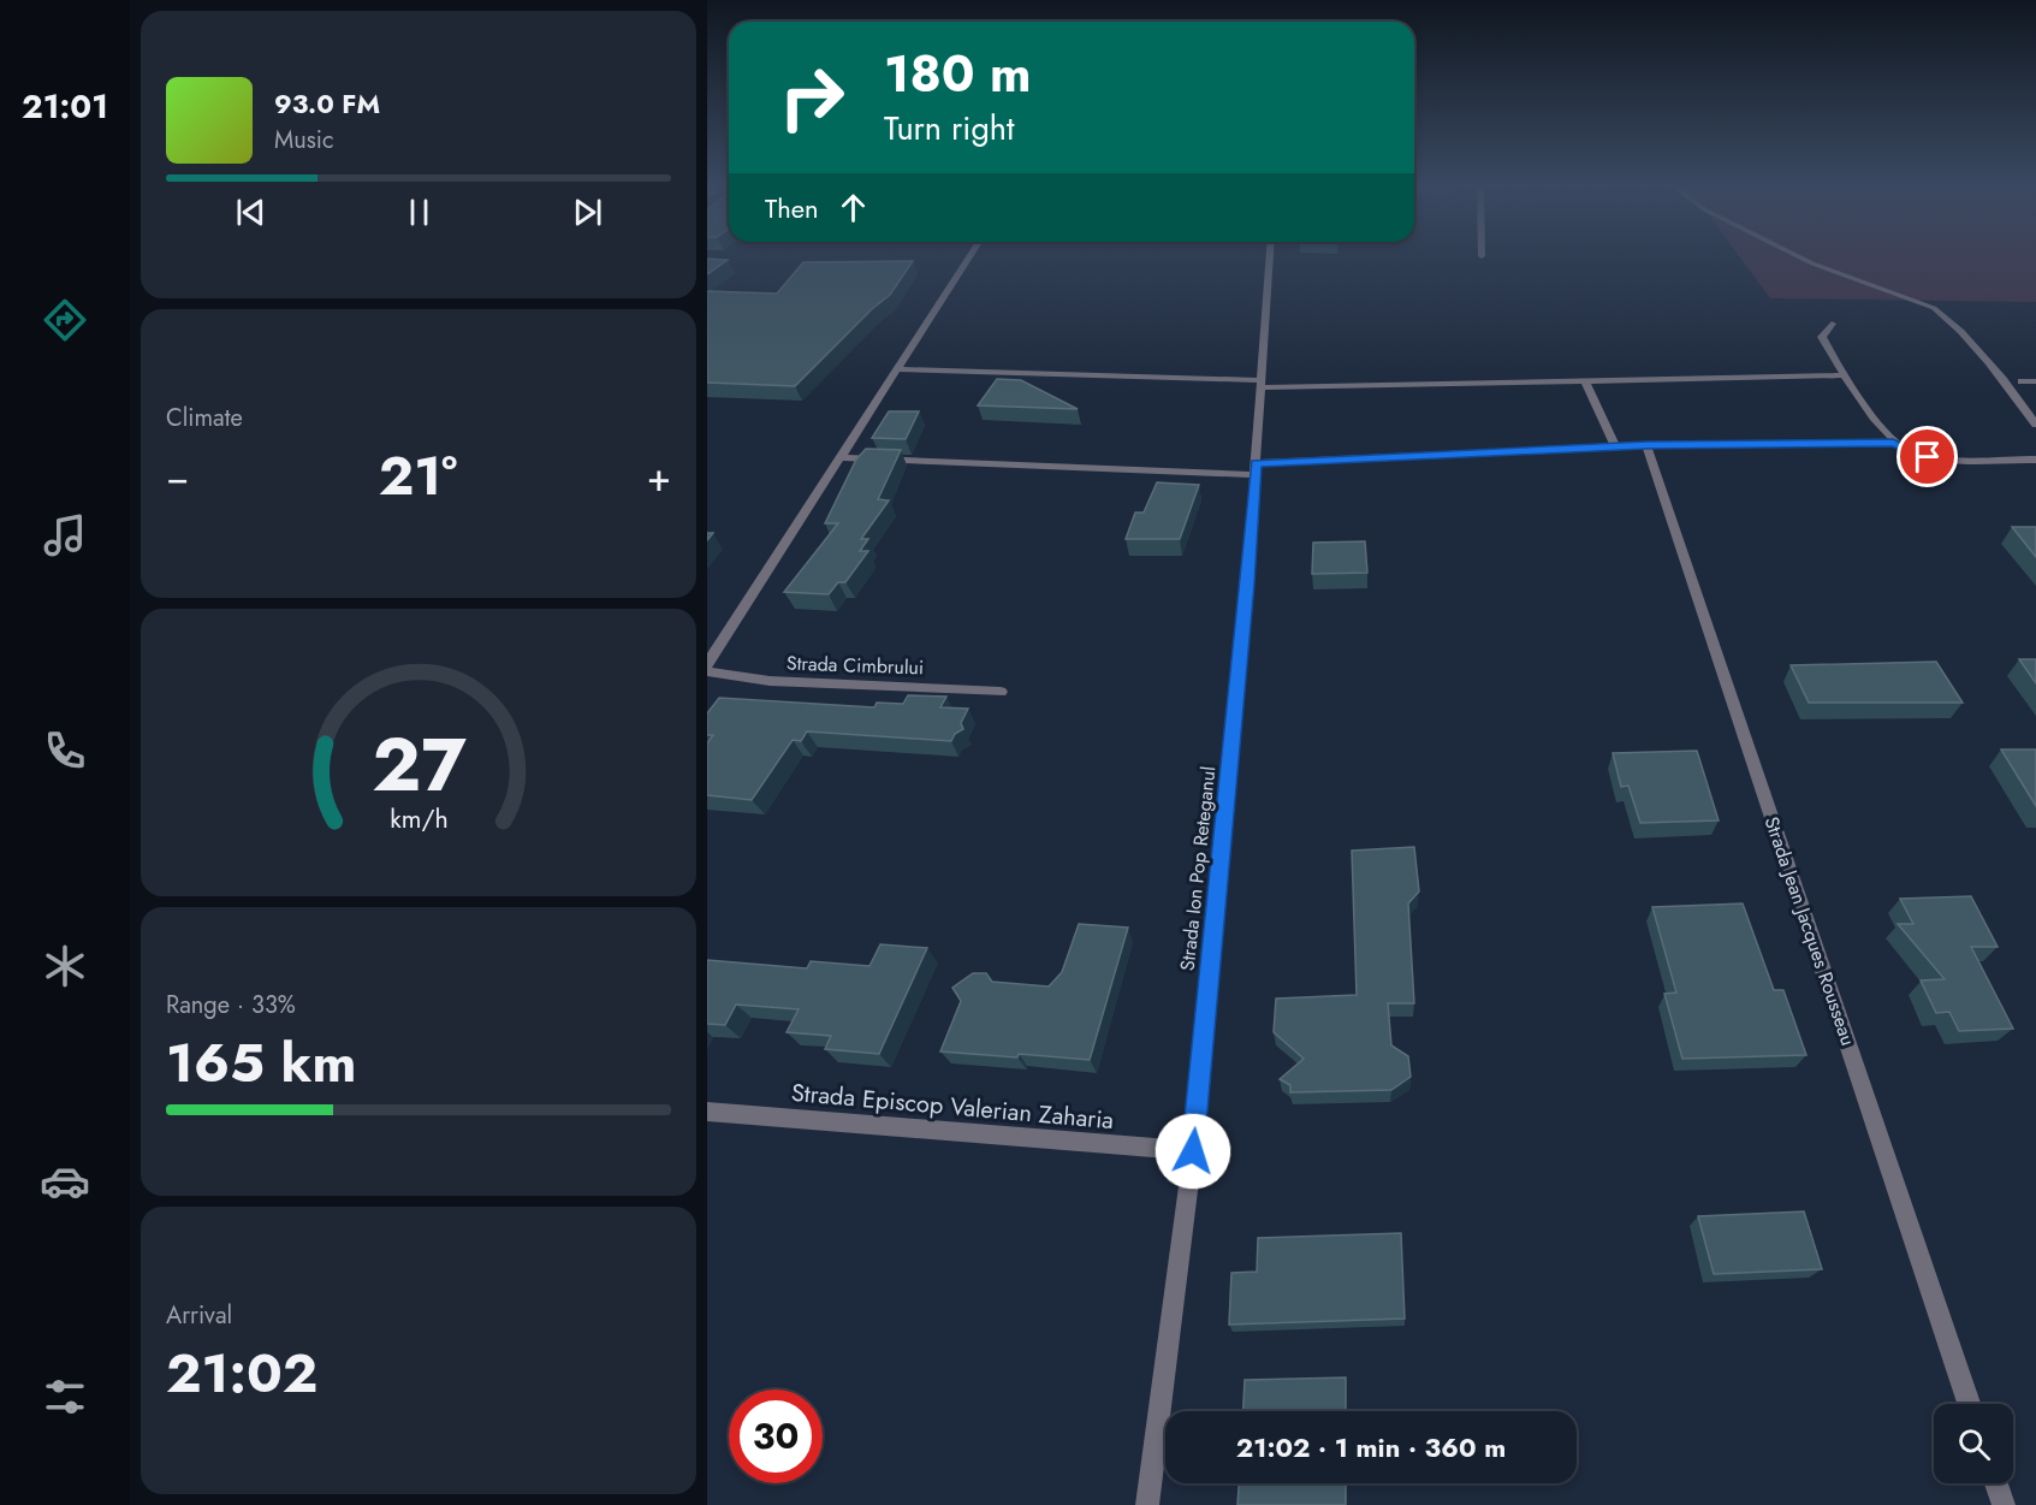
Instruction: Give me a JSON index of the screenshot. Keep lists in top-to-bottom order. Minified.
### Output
{"streets":{"street":["Strada Cimbrului","Strada Ion Pop Reteganul","Strada Jean Jacques Rousseau","Strada Episcop Valerian Zaharia"]},"crossings":[["Strada Ion Pop Reteganul","Strada Episcop Valerian Zaharia"]],"page":{"tabs":"21:01","turn":["180 m","Turn right"],"song":["93.0 FM","Music"],"then":"Then","tile":["Climate",["Range · 33%","165 km"],["Arrival","21:02"]],"heat":["−","21°","+"],"limit":"30","trip":"21:02 · 1 min · 360 m","gauge":["27","km/h"]}}
